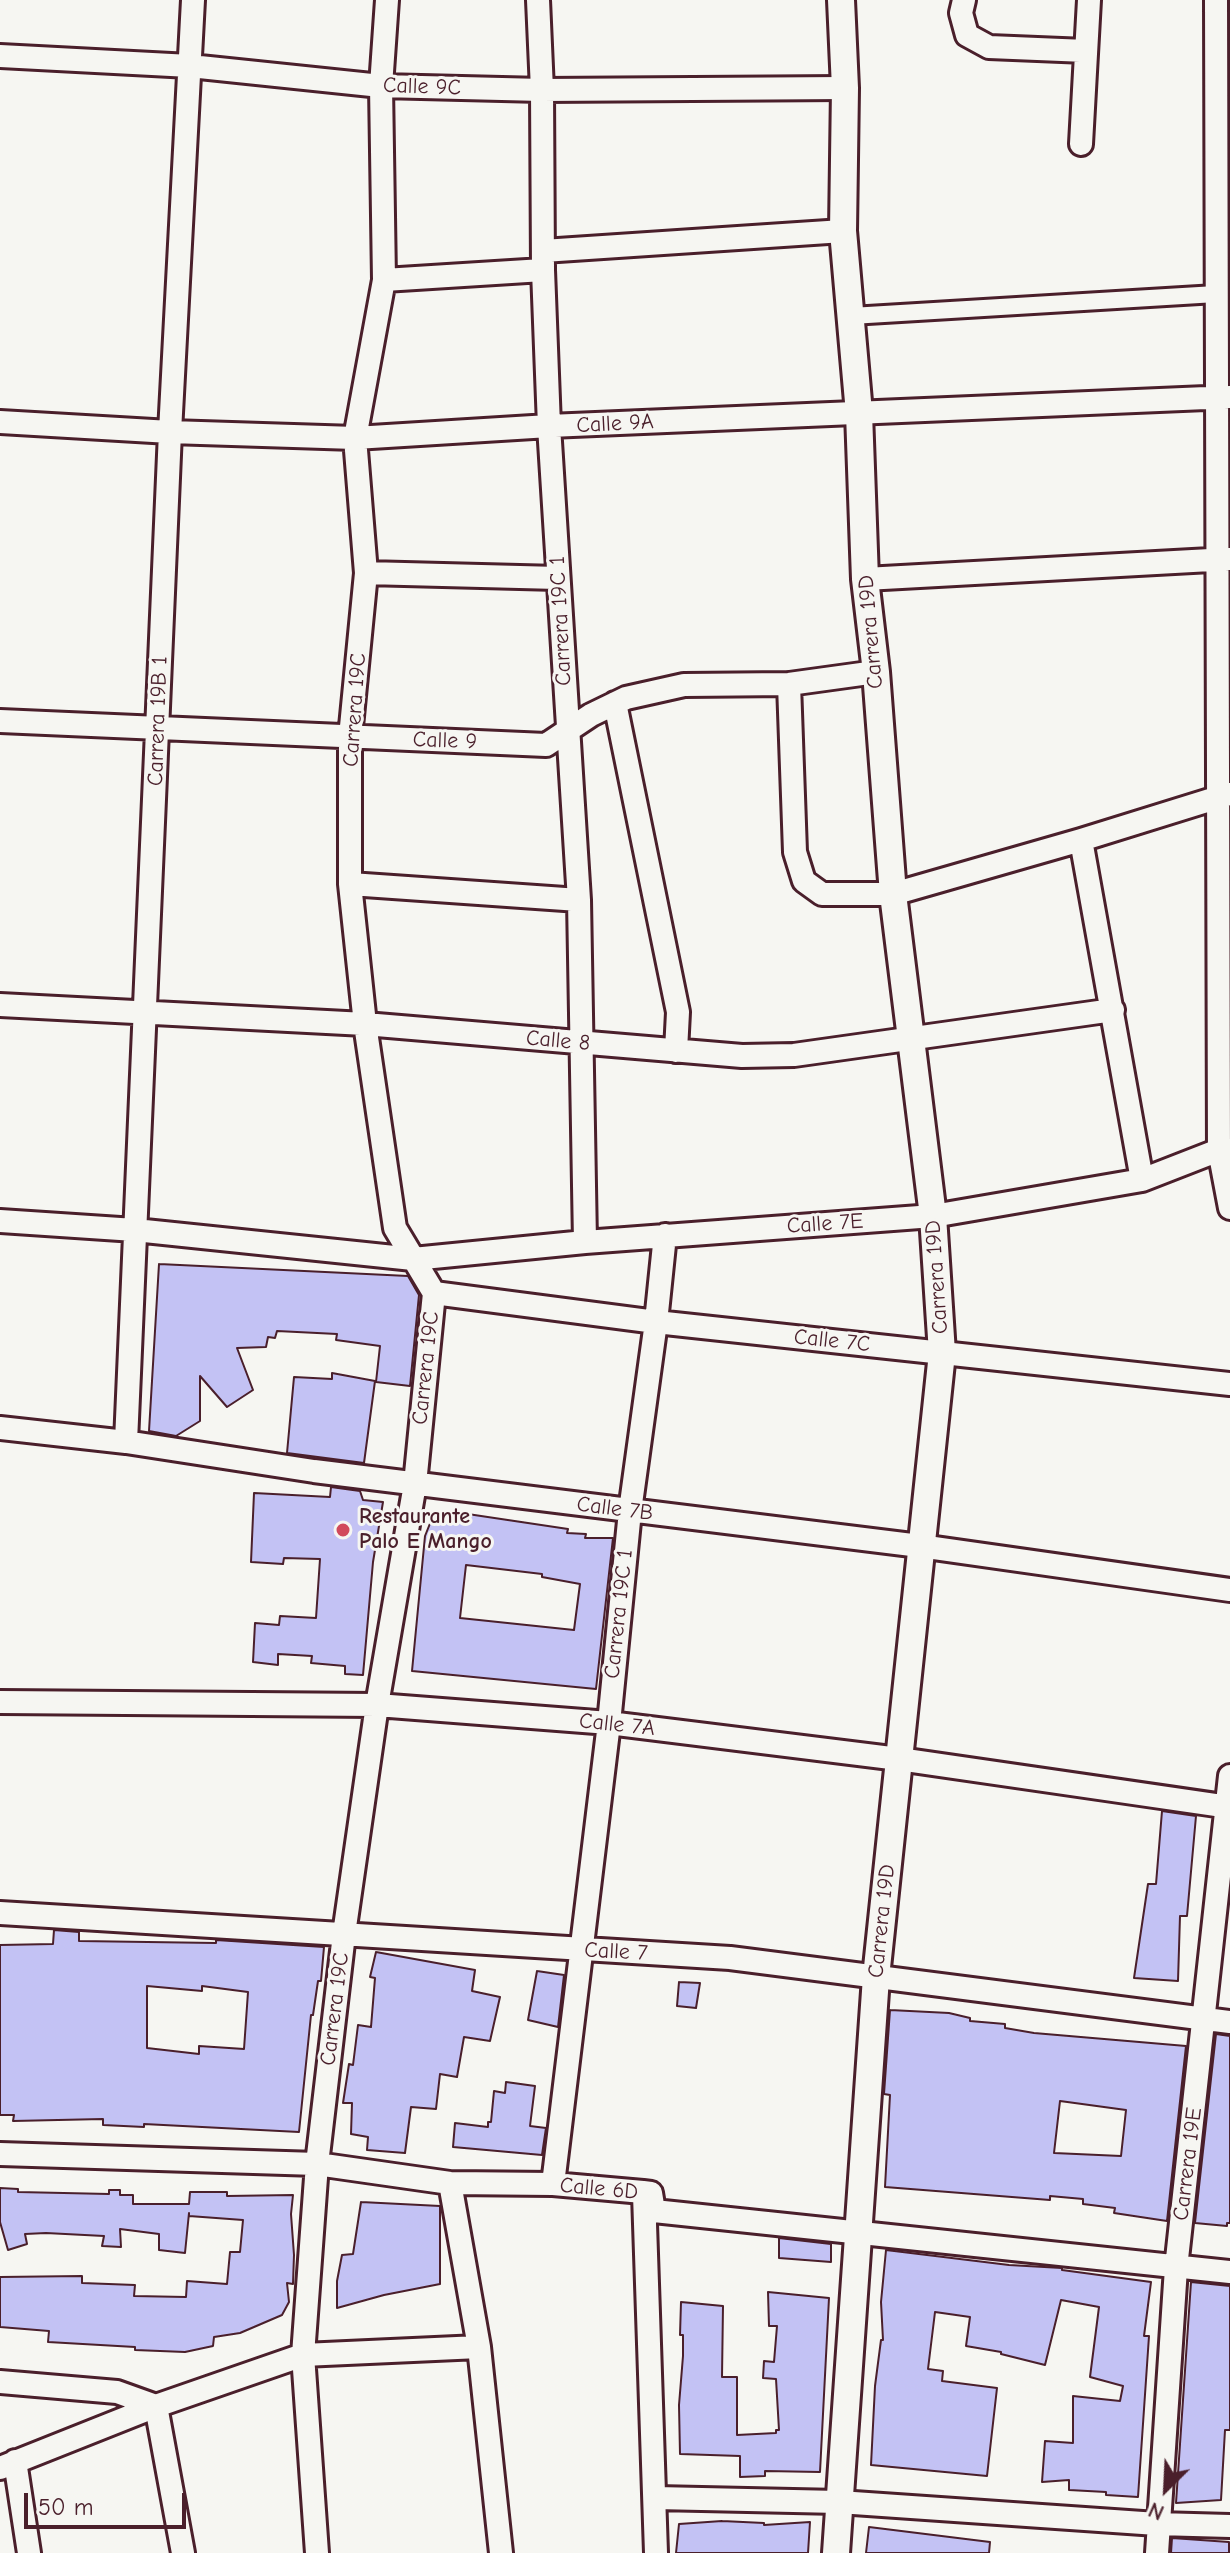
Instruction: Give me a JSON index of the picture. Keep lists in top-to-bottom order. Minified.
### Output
{"streets":{"street":["Calle 9C","Calle 9A","Carrera 19C 1","Carrera 19D","Carrera 19C","Carrera 19B 1","Calle 9","Calle 8","Calle 7E","Calle 7C","Calle 7B","Calle 7A","Calle 7","Carrera 19E","Calle 6D"]},"crossings":[["Calle 9C","Carrera 19C 1"],["Calle 9C","Carrera 19D"],["Calle 9C","Carrera 19C"],["Calle 9C","Carrera 19B 1"],["Calle 9A","Carrera 19C 1"],["Calle 9A","Carrera 19D"],["Calle 9A","Carrera 19C"],["Calle 9A","Carrera 19B 1"],["Carrera 19C 1","Calle 9"],["Carrera 19C 1","Calle 8"],["Carrera 19C 1","Calle 7E"],["Carrera 19C 1","Calle 7C"],["Carrera 19C 1","Calle 7B"],["Carrera 19C 1","Calle 7A"],["Carrera 19C 1","Calle 7"],["Carrera 19C 1","Calle 6D"],["Carrera 19D","Calle 9"],["Carrera 19D","Calle 8"],["Carrera 19D","Calle 7E"],["Carrera 19D","Calle 7C"],["Carrera 19D","Calle 7B"],["Carrera 19D","Calle 7A"],["Carrera 19D","Calle 7"],["Carrera 19D","Calle 6D"],["Carrera 19C","Calle 9"],["Carrera 19C","Calle 8"],["Carrera 19C","Calle 7E"],["Carrera 19C","Calle 7C"],["Carrera 19C","Calle 7B"],["Carrera 19C","Calle 7A"],["Carrera 19C","Calle 7"],["Carrera 19C","Calle 6D"],["Carrera 19B 1","Calle 9"],["Carrera 19B 1","Calle 8"],["Carrera 19B 1","Calle 7B"],["Calle 7A","Carrera 19E"],["Calle 7","Carrera 19E"],["Carrera 19E","Calle 6D"]],"places":["Restaurante Palo E Mango"],"scale_bar":"50 m","north":"bottom left"}
